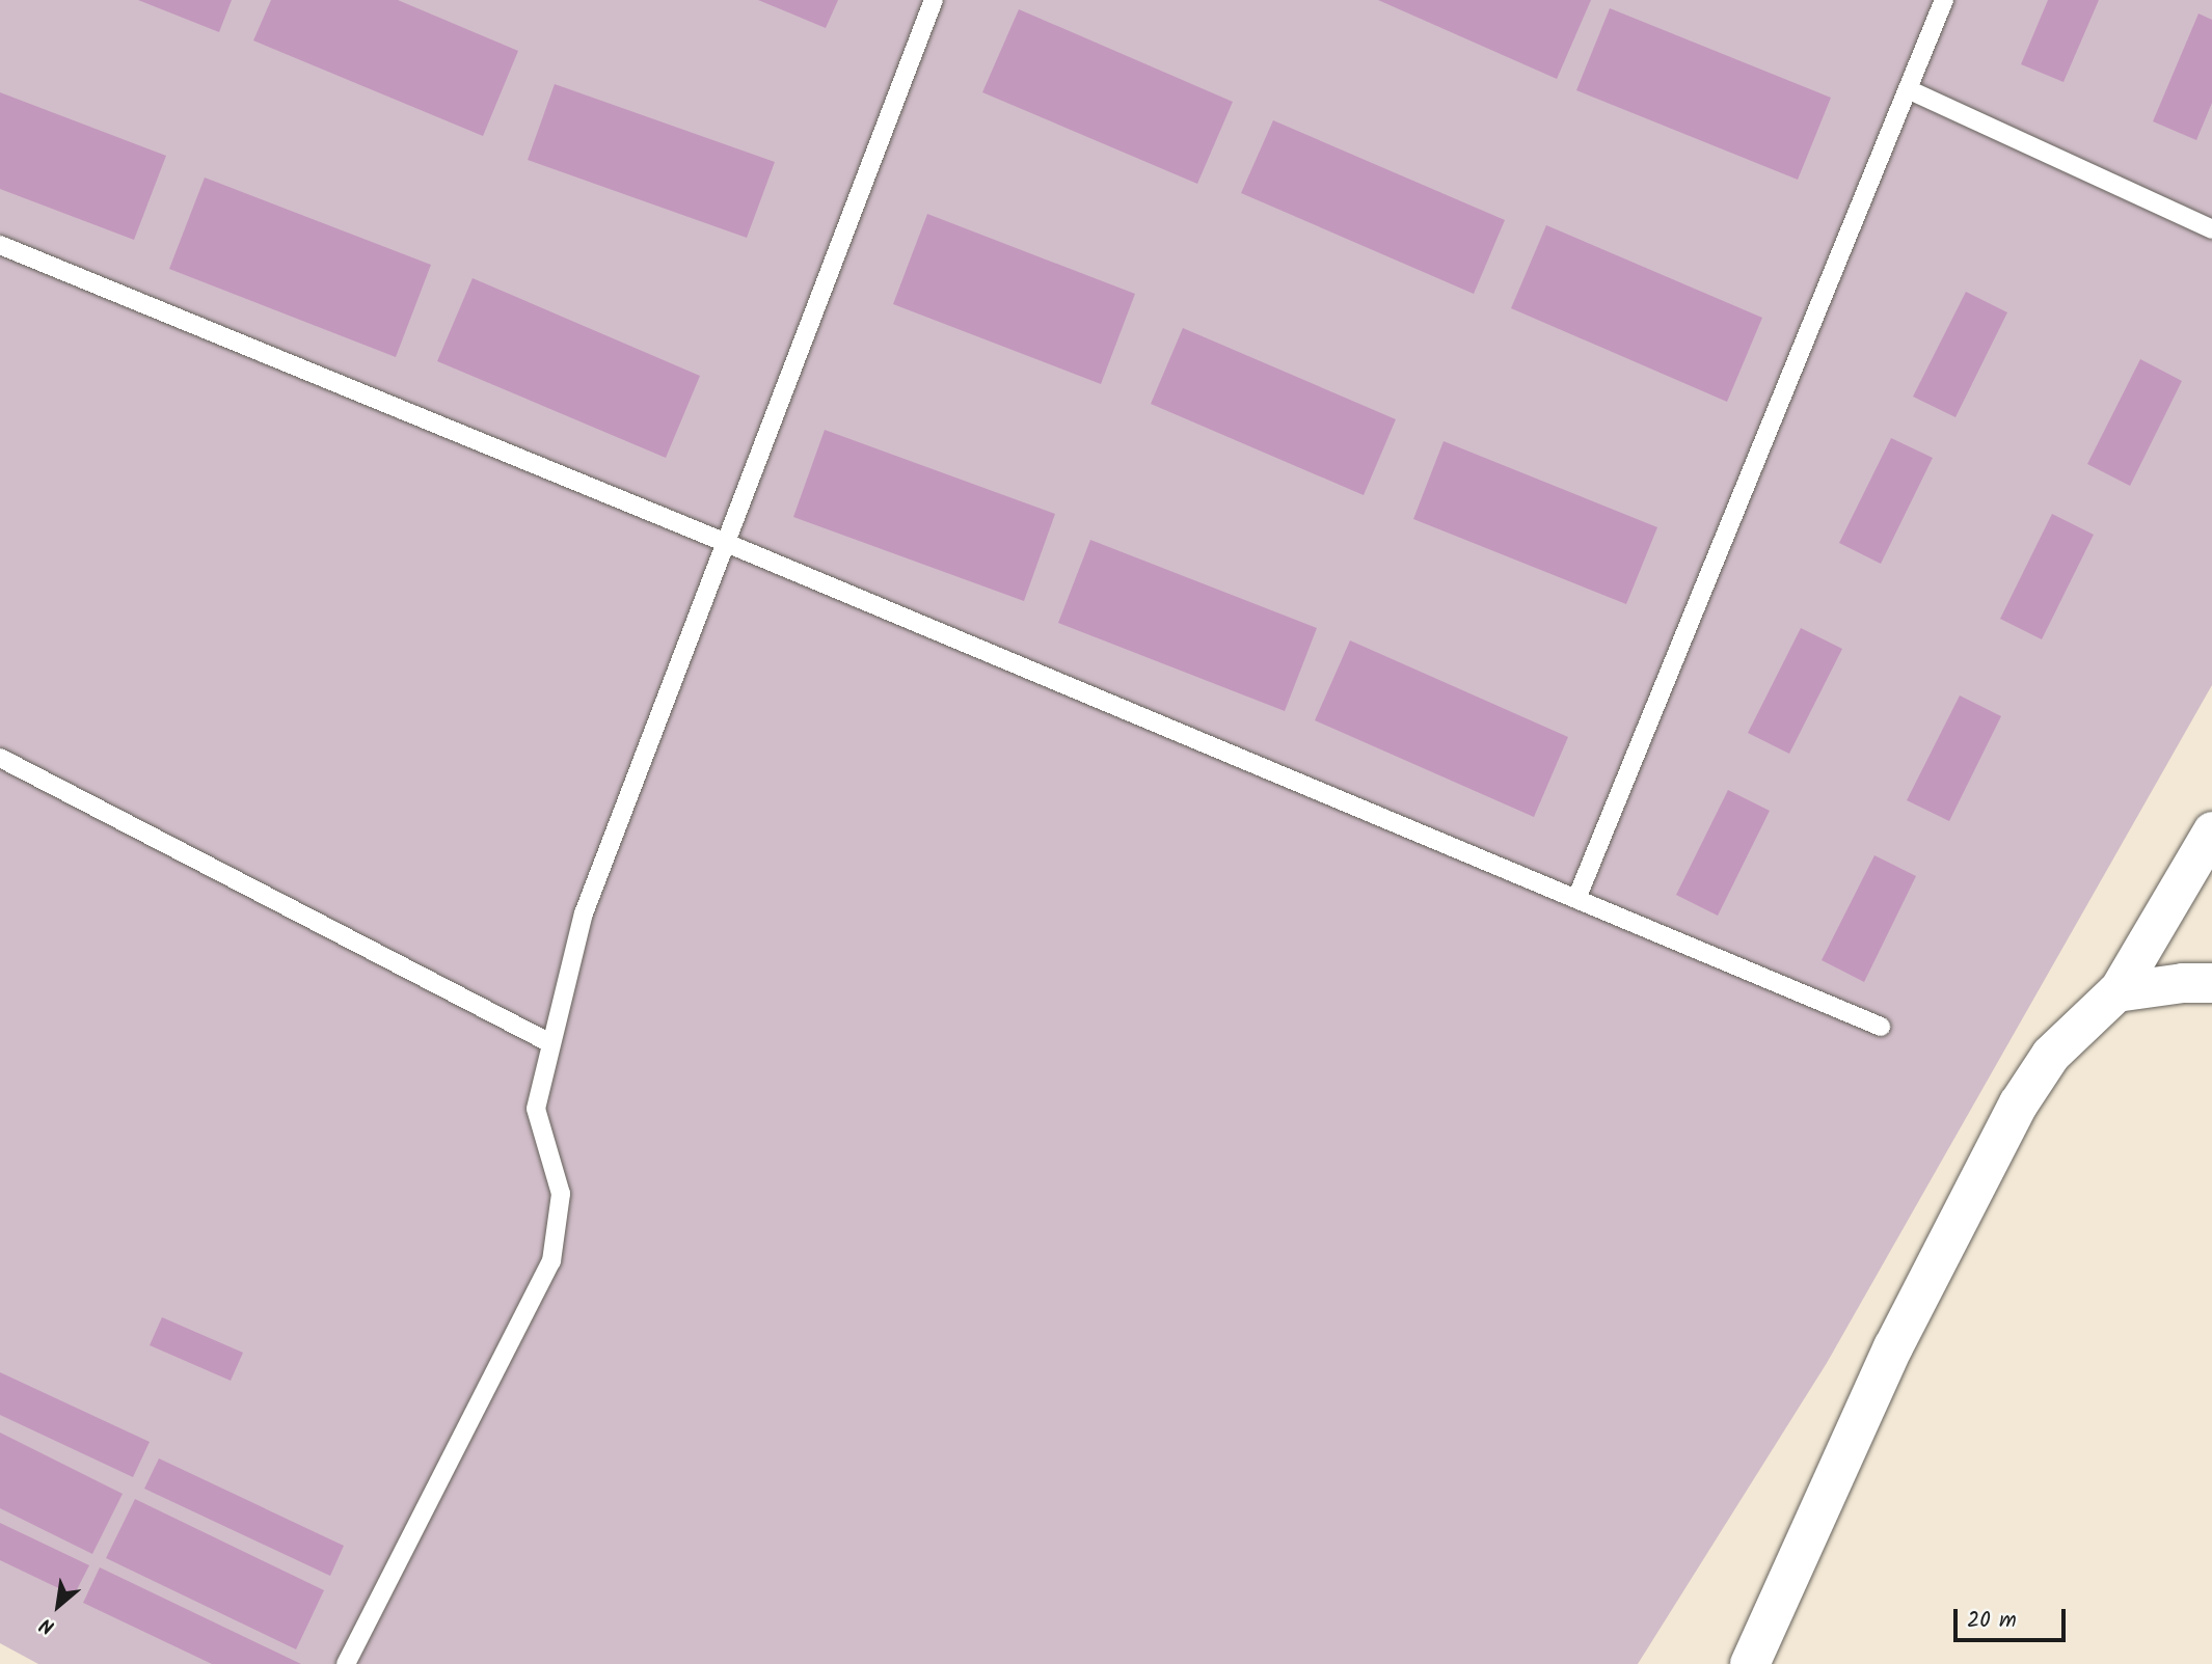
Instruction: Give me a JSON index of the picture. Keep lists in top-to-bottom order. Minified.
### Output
{"scale_bar":"20 m","north":"bottom left"}
